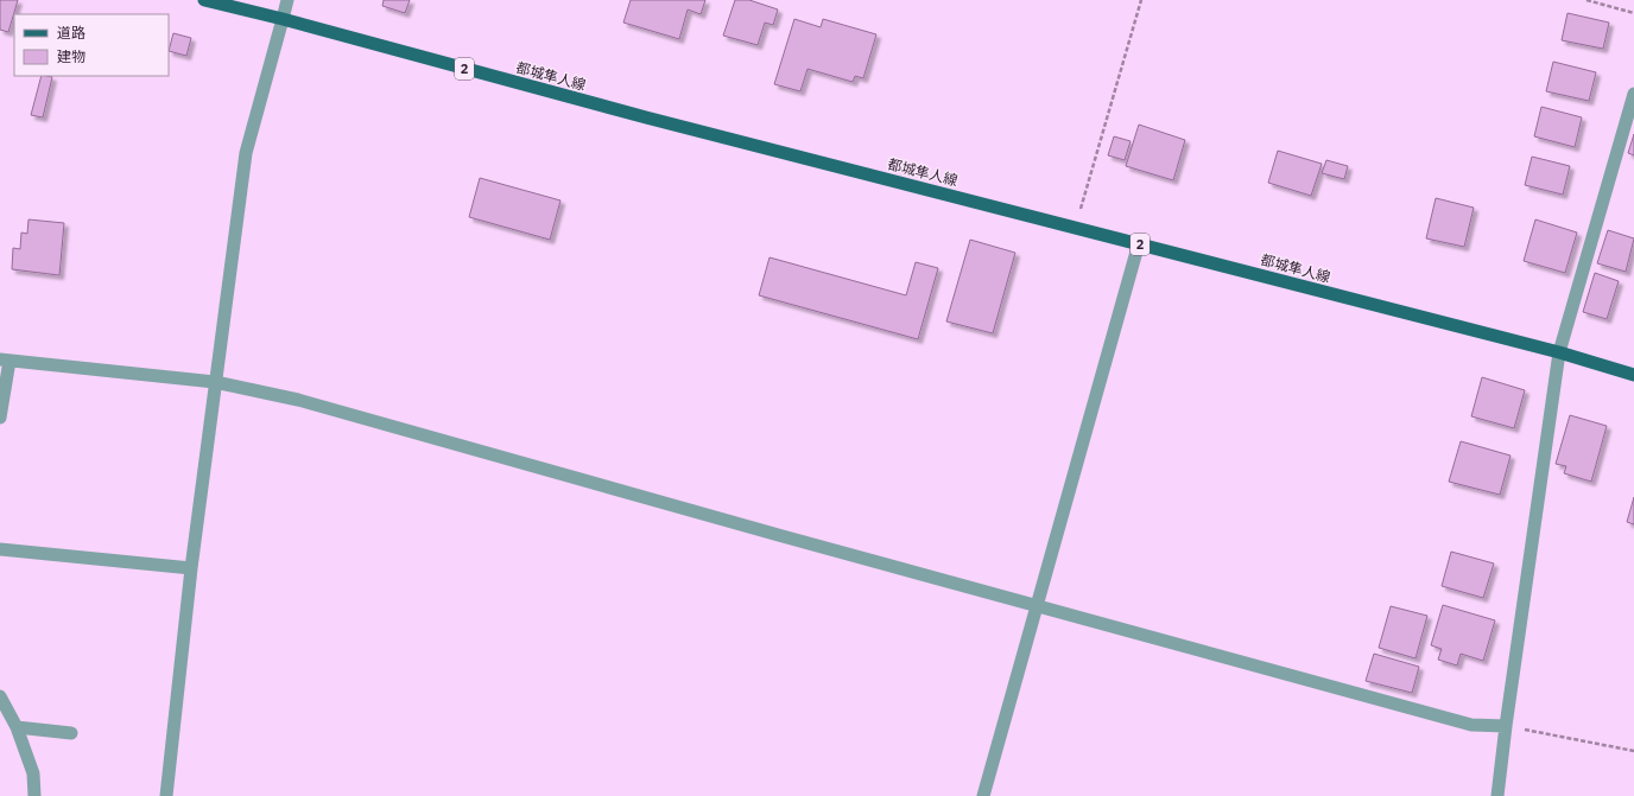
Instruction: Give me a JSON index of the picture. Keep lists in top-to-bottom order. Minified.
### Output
{"streets":{"main road":["2","都城隼人線"]},"legend":["道路","建物"]}
